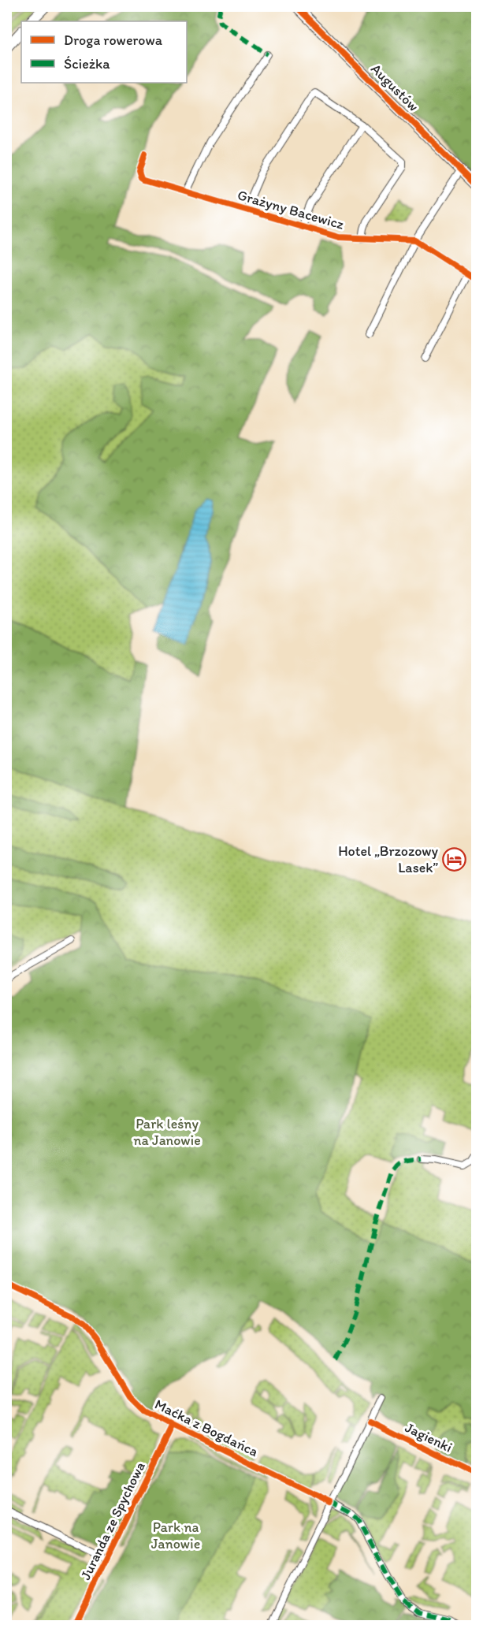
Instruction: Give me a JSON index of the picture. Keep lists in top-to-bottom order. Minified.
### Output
{"streets":{"street":["Augustów","Grażyny Bacewicz","Maćka z Bogdańca","Jagienki","Juranda ze Spychowa"]},"crossings":[["Maćka z Bogdańca","Juranda ze Spychowa"]],"parks":["Park leśny na Janowie","Park na Janowie"],"places":{"hotel":["Hotel „Brzozowy Lasek”"]},"legend":["Droga rowerowa","Ścieżka"]}
